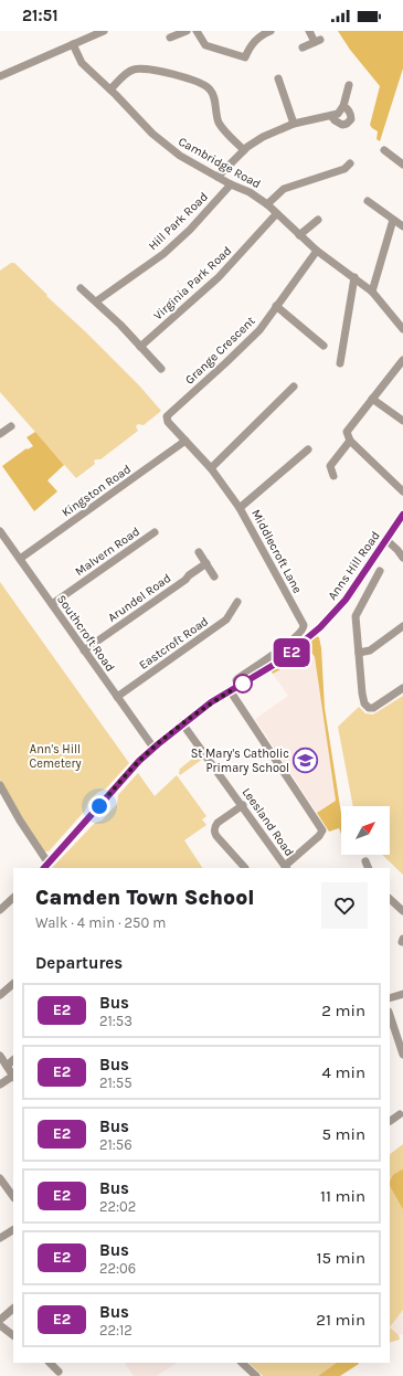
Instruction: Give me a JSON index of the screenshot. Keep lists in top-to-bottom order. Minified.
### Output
{"streets":{"street":["Cambridge Road","Hill Park Road","Virginia Park Road","Grange Crescent","Kingston Road","Malvern Road","Middlecroft Lane","Anns Hill Road","Arundel Road","Southcroft Road","Eastcroft Road","Leesland Road"]},"crossings":[["Cambridge Road","Hill Park Road"],["Cambridge Road","Virginia Park Road"],["Cambridge Road","Grange Crescent"],["Grange Crescent","Middlecroft Lane"],["Kingston Road","Middlecroft Lane"],["Kingston Road","Southcroft Road"],["Malvern Road","Southcroft Road"],["Middlecroft Lane","Anns Hill Road"],["Anns Hill Road","Southcroft Road"],["Anns Hill Road","Leesland Road"],["Arundel Road","Southcroft Road"],["Southcroft Road","Eastcroft Road"]],"parks":["Ann's Hill Cemetery"],"places":{"school or university":["St Mary's Catholic Primary School"]},"lines":["bus line E2"],"north":"top right","page":{"status":"21:51","on_map":"E2","heading":[["Camden Town School","Walk · 4 min · 250 m"],"Departures"],"list":[{"mark":"E2","name":"Bus","note":"21:53","value":"2 min"},{"mark":"E2","name":"Bus","note":"21:55","value":"4 min"},{"mark":"E2","name":"Bus","note":"21:56","value":"5 min"},{"mark":"E2","name":"Bus","note":"22:02","value":"11 min"},{"mark":"E2","name":"Bus","note":"22:06","value":"15 min"},{"mark":"E2","name":"Bus","note":"22:12","value":"21 min"}]}}
